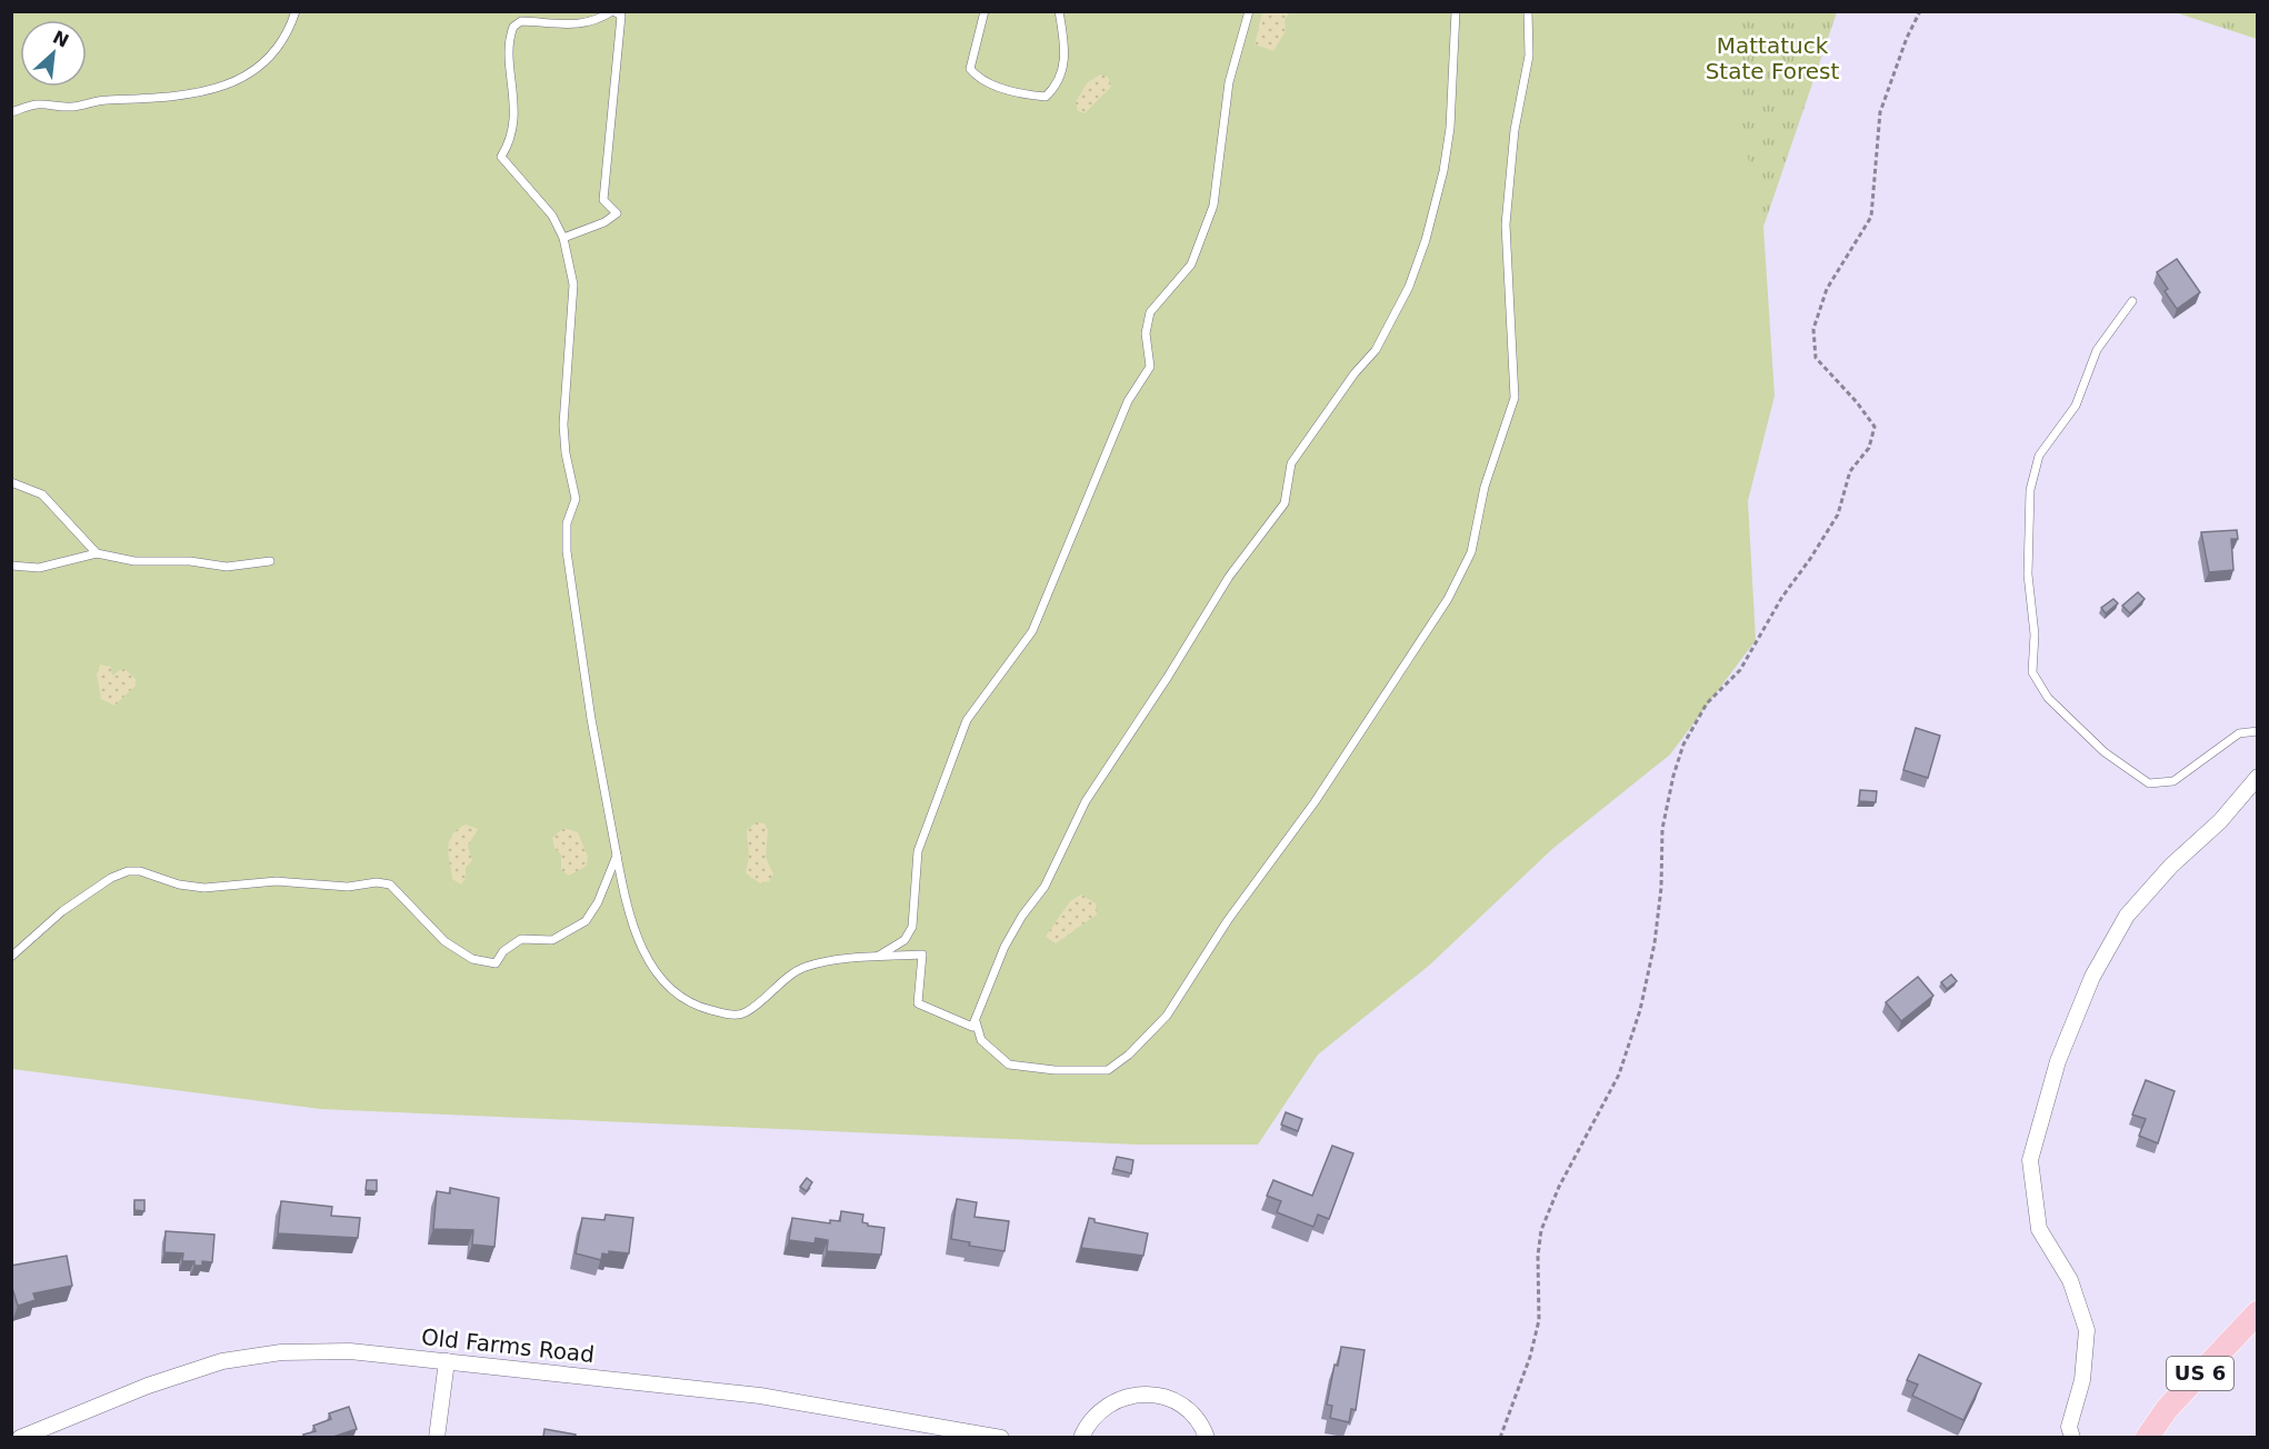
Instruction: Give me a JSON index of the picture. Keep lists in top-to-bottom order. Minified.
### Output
{"streets":{"main road":["US 6"],"street":["Old Farms Road"]},"parks":["Mattatuck State Forest"],"north":"top right"}
